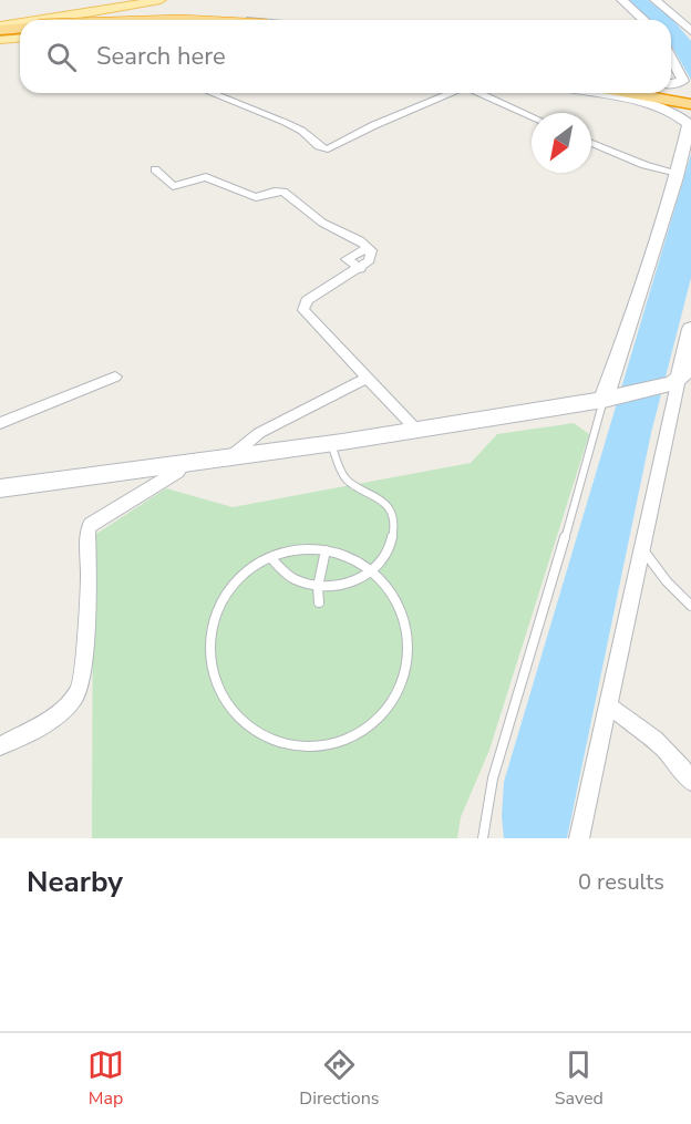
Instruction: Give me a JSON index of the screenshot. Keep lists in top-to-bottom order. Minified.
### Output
{"north":"bottom left","page":{"search":"Search here","heading":["Nearby","0 results"],"nav":["Map","Directions","Saved"]}}
